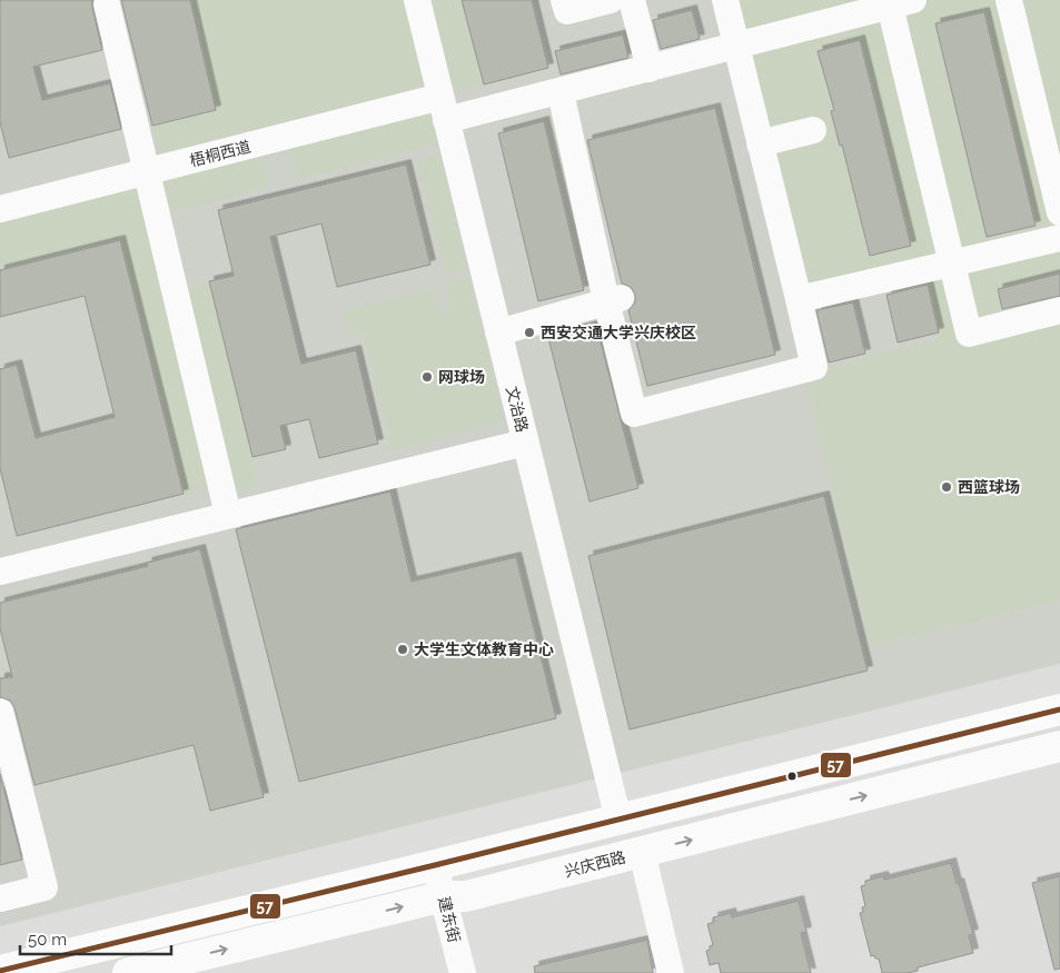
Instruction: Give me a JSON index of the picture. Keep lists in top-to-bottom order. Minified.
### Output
{"streets":{"main road":["兴庆西路"],"street":["梧桐西道","文治路","建东街"]},"crossings":[["梧桐西道","文治路"],["兴庆西路","建东街"]],"places":["西安交通大学兴庆校区","网球场","西篮球场","大学生文体教育中心"],"lines":["transit line 57"],"scale_bar":"50 m"}
